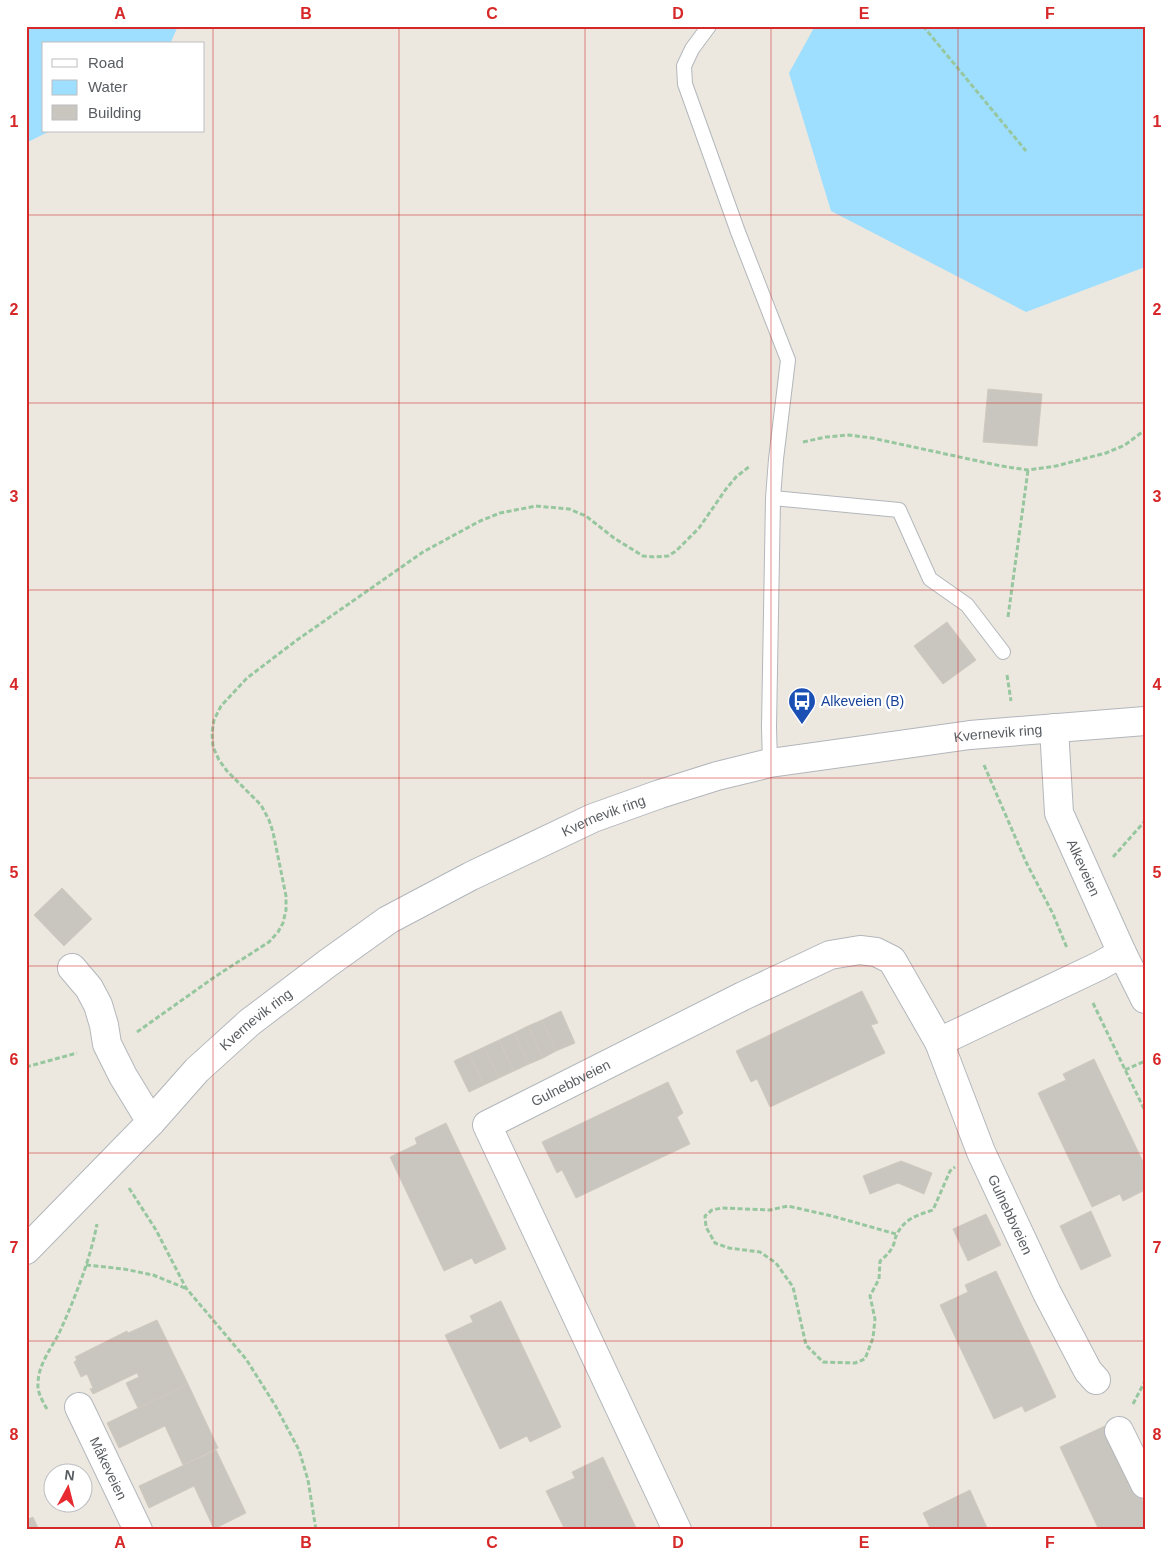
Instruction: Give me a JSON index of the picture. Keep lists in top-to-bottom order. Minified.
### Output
{"streets":{"street":["Kvernevik ring","Alkeveien","Gulnebbveien","Måkeveien"]},"crossings":[["Kvernevik ring","Alkeveien"]],"places":{"bus stop":["Alkeveien (B)"]},"legend":["Road","Water","Building"],"north":"top","grid":{"columns":["A","B","C","D","E","F"],"rows":["1","2","3","4","5","6","7","8"]}}
